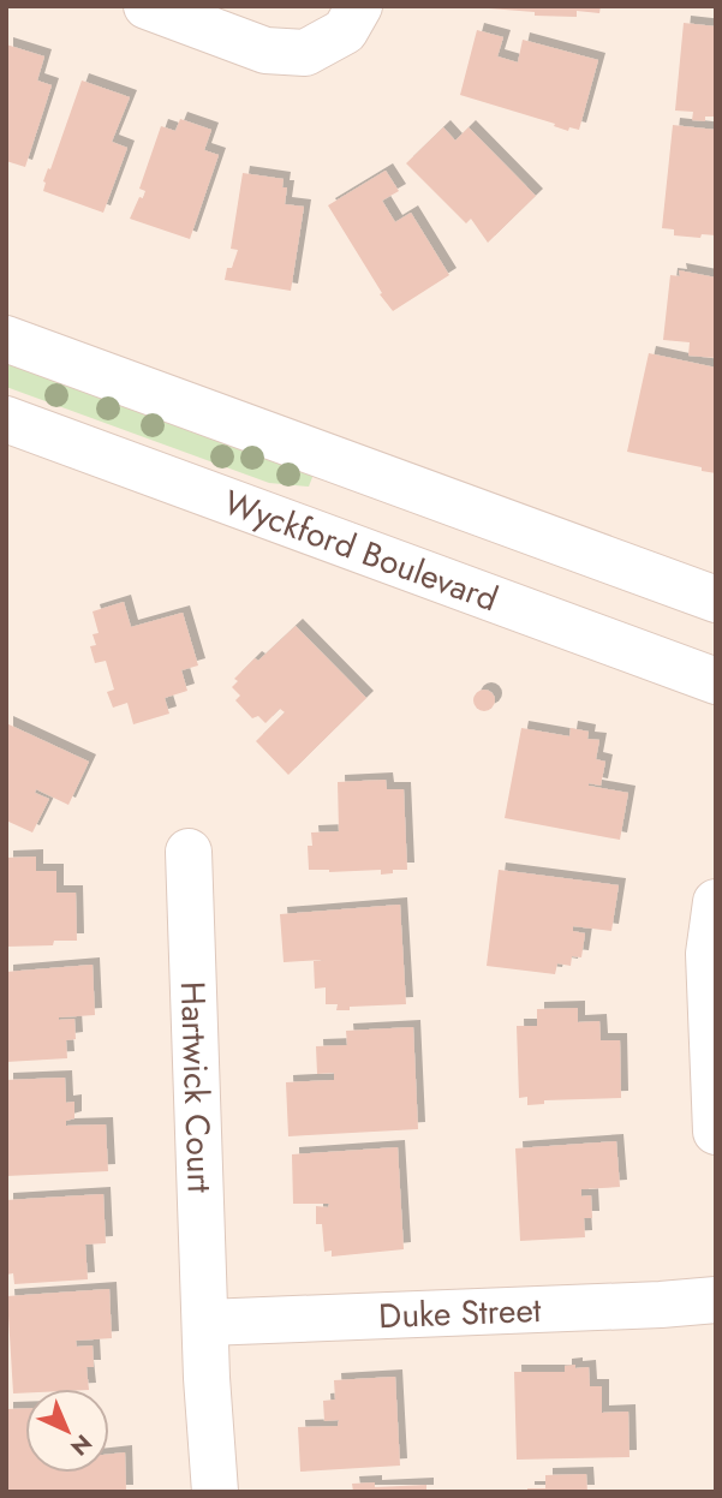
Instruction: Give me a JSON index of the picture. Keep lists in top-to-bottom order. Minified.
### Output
{"streets":{"street":["Wyckford Boulevard","Hartwick Court","Duke Street"]},"crossings":[["Hartwick Court","Duke Street"]],"north":"bottom right"}
